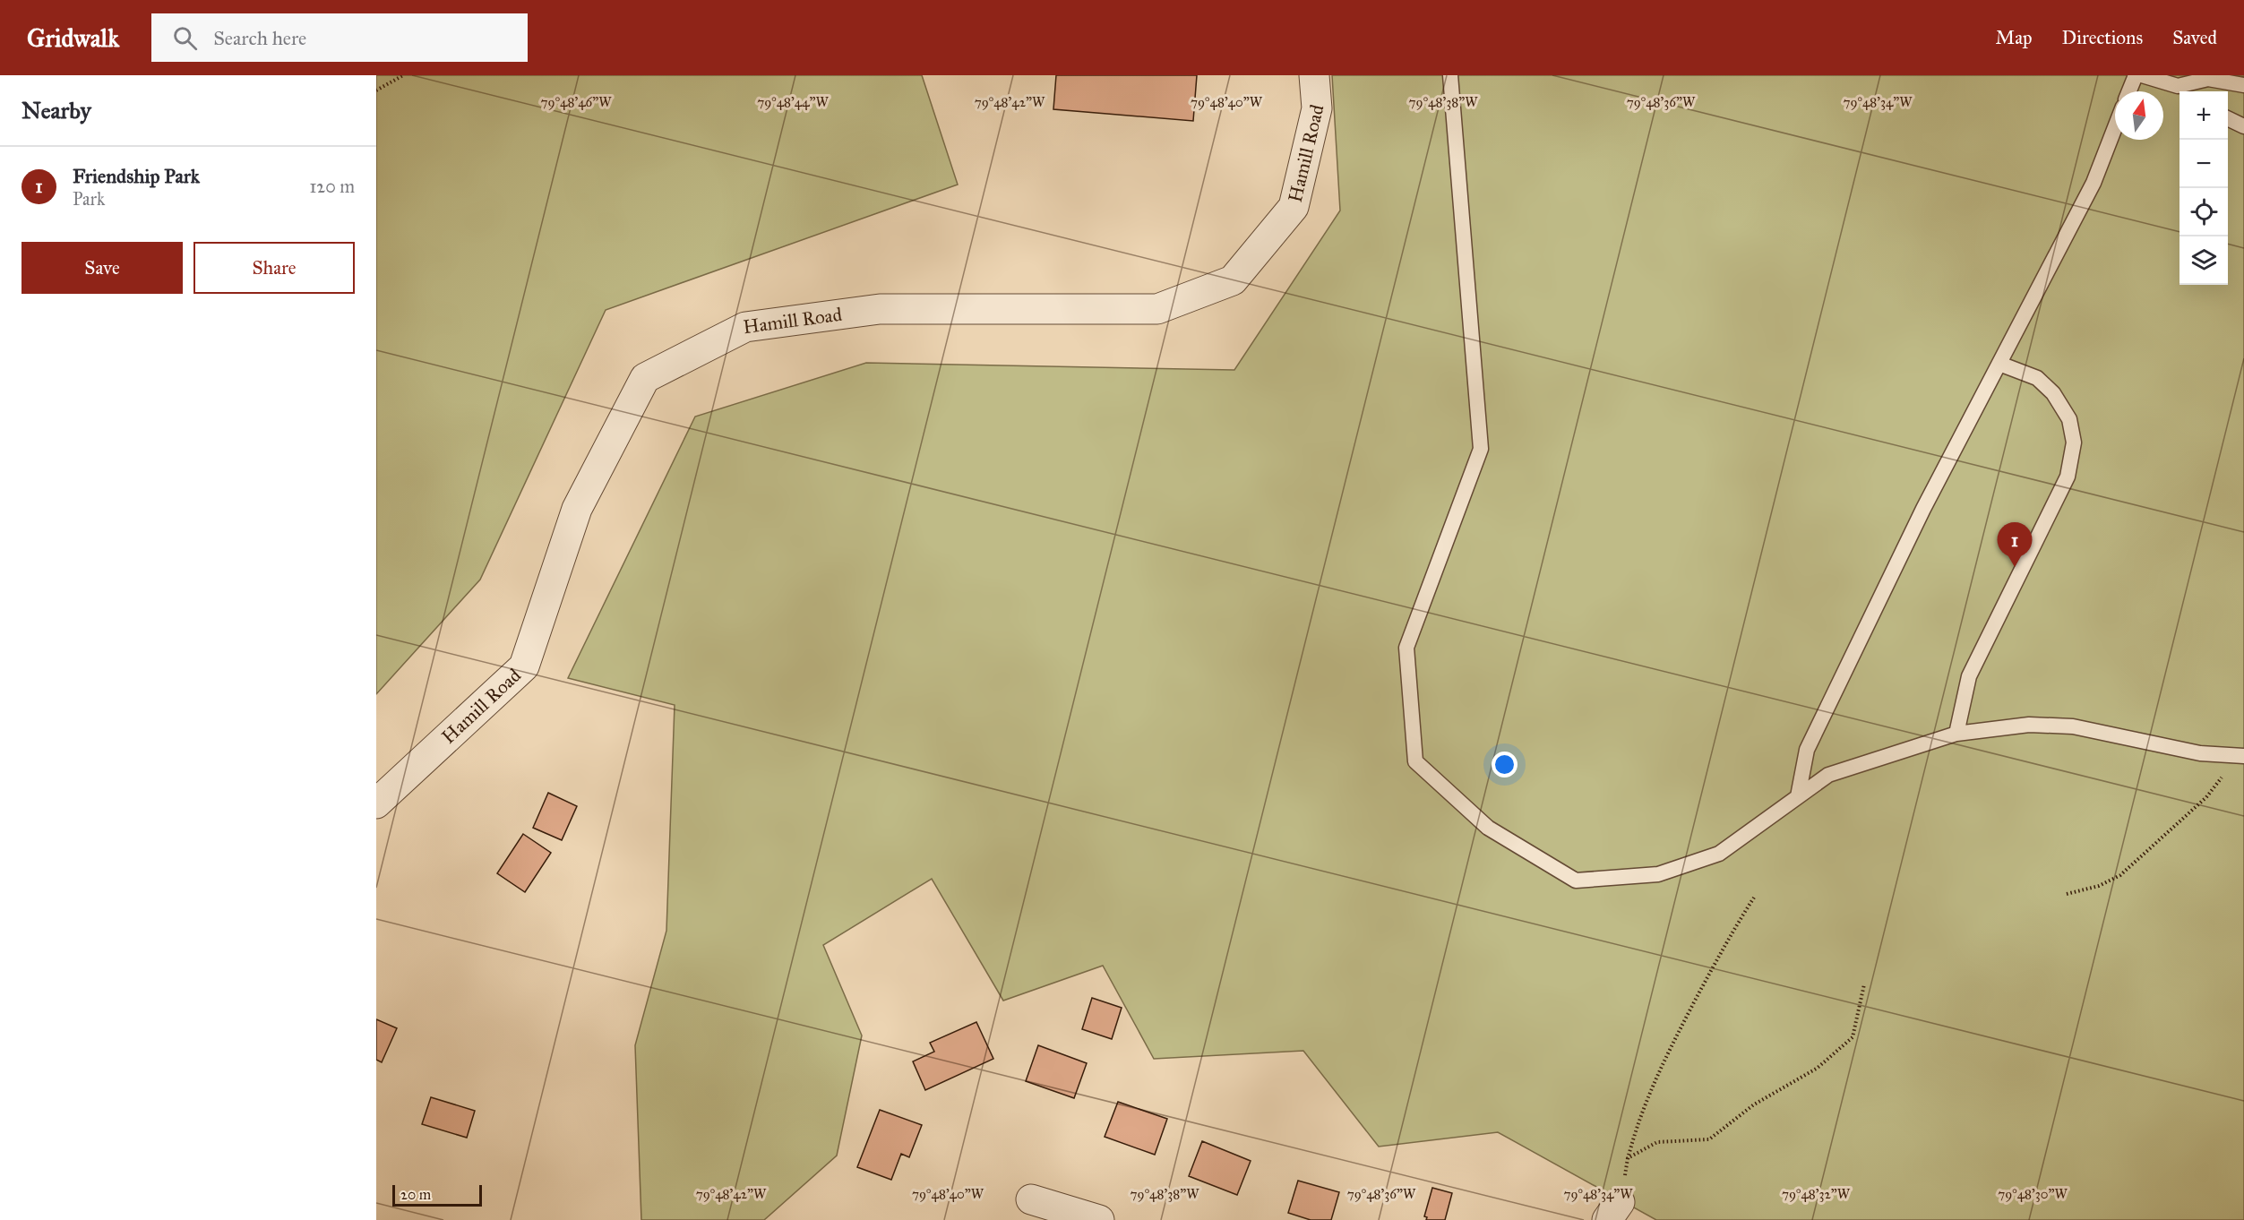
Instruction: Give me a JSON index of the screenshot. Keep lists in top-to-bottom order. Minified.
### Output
{"streets":{"street":["Hamill Road"]},"scale_bar":"20 m","north":"top","page":{"header":"Gridwalk","search":"Search here","nav":["Map","Directions","Saved"],"heading":"Nearby","map_buttons":["+","−"],"list":[{"mark":"1","name":"Friendship Park","note":"Park","value":"120 m"}],"buttons":["Save","Share"],"pins":"1","scale":"20 m"},"coordinates":["79°48'46\"W","79°48'44\"W","79°48'42\"W","79°48'40\"W","79°48'38\"W","79°48'36\"W","79°48'34\"W","79°48'32\"W","79°48'30\"W"]}
